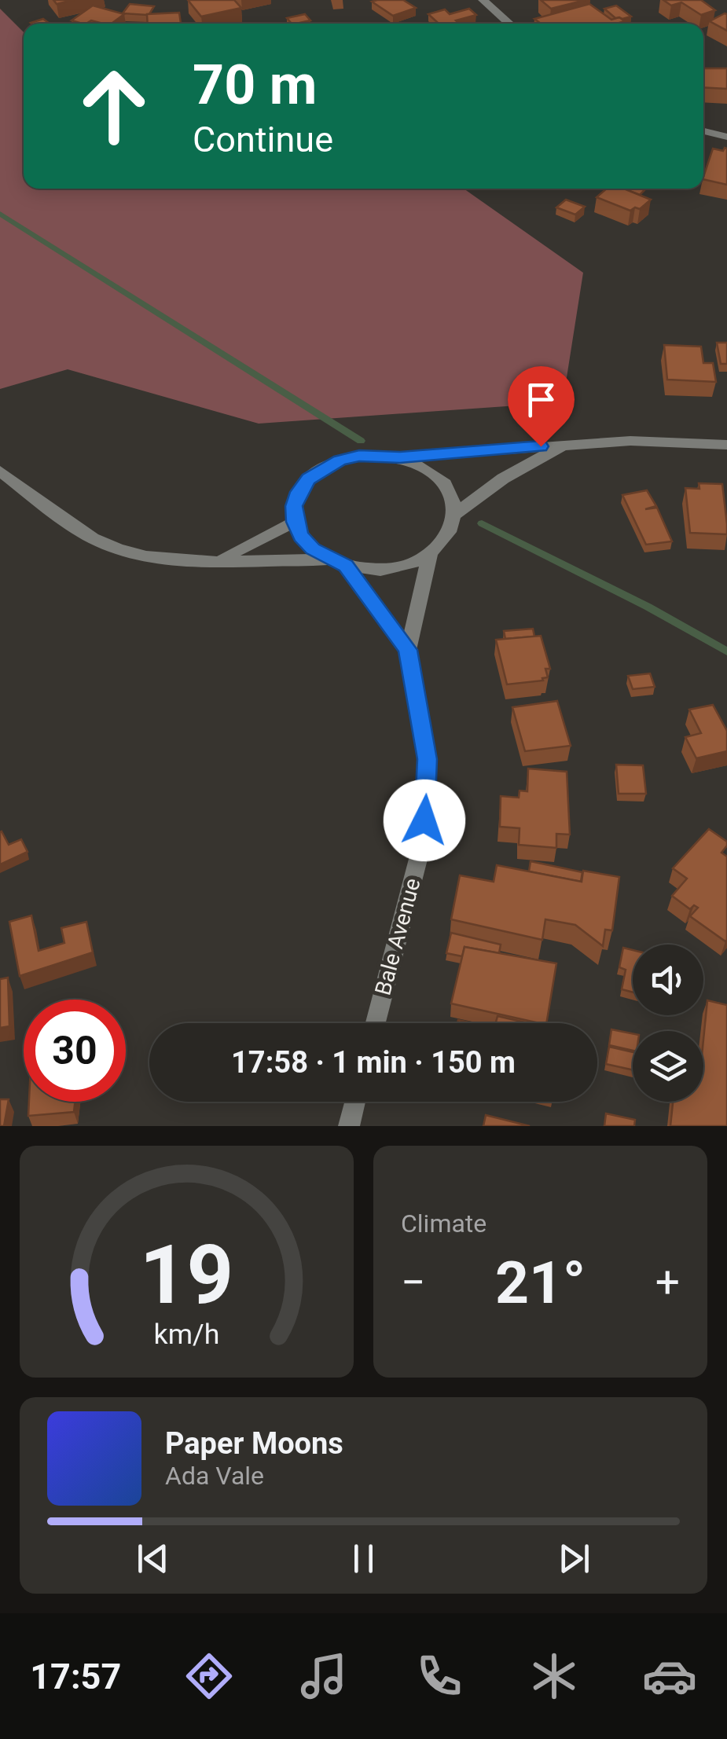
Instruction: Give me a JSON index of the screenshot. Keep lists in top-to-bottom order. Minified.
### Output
{"streets":{"street":["Bale Avenue"]},"page":{"turn":["70 m","Continue"],"limit":"30","trip":"17:58 · 1 min · 150 m","tile":"Climate","heat":["−","21°","+"],"song":["Paper Moons","Ada Vale"],"tabs":"17:57","gauge":["19","km/h"]}}
